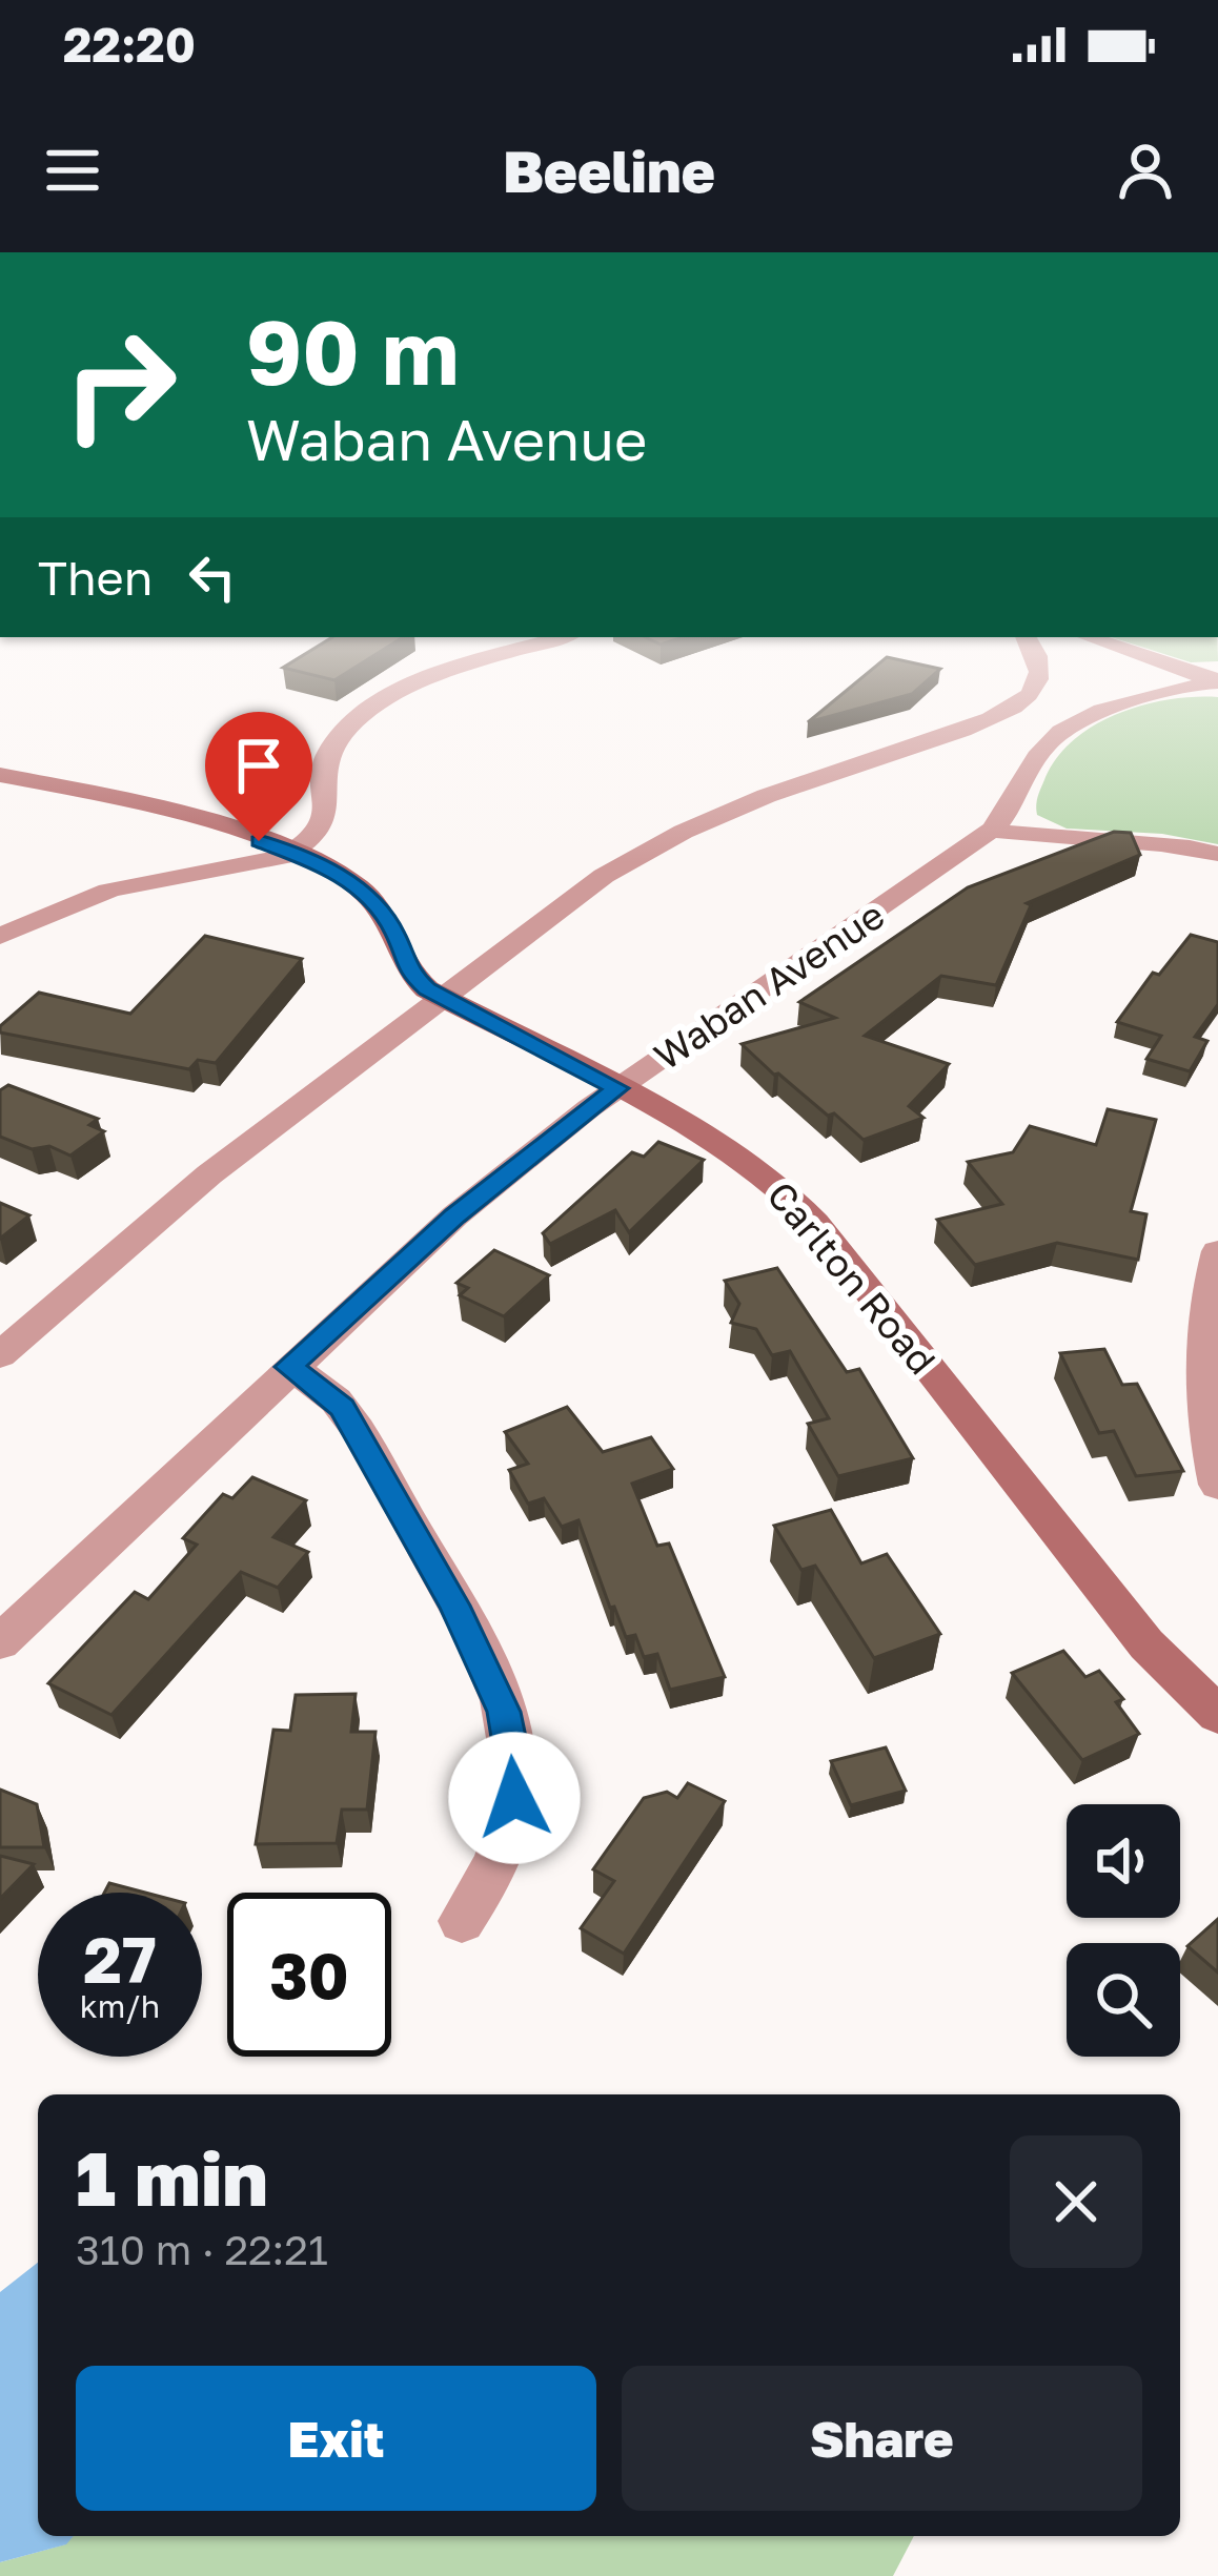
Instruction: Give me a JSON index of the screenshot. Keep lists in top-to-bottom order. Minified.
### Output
{"streets":{"street":["Waban Avenue","Carlton Road"]},"crossings":[["Waban Avenue","Carlton Road"]],"page":{"status":"22:20","header":"Beeline","turn":["90 m","Waban Avenue"],"then":"Then","speed":"27 km/h","limit":"30","heading":["1 min","310 m · 22:21"],"buttons":["Exit","Share"]}}
